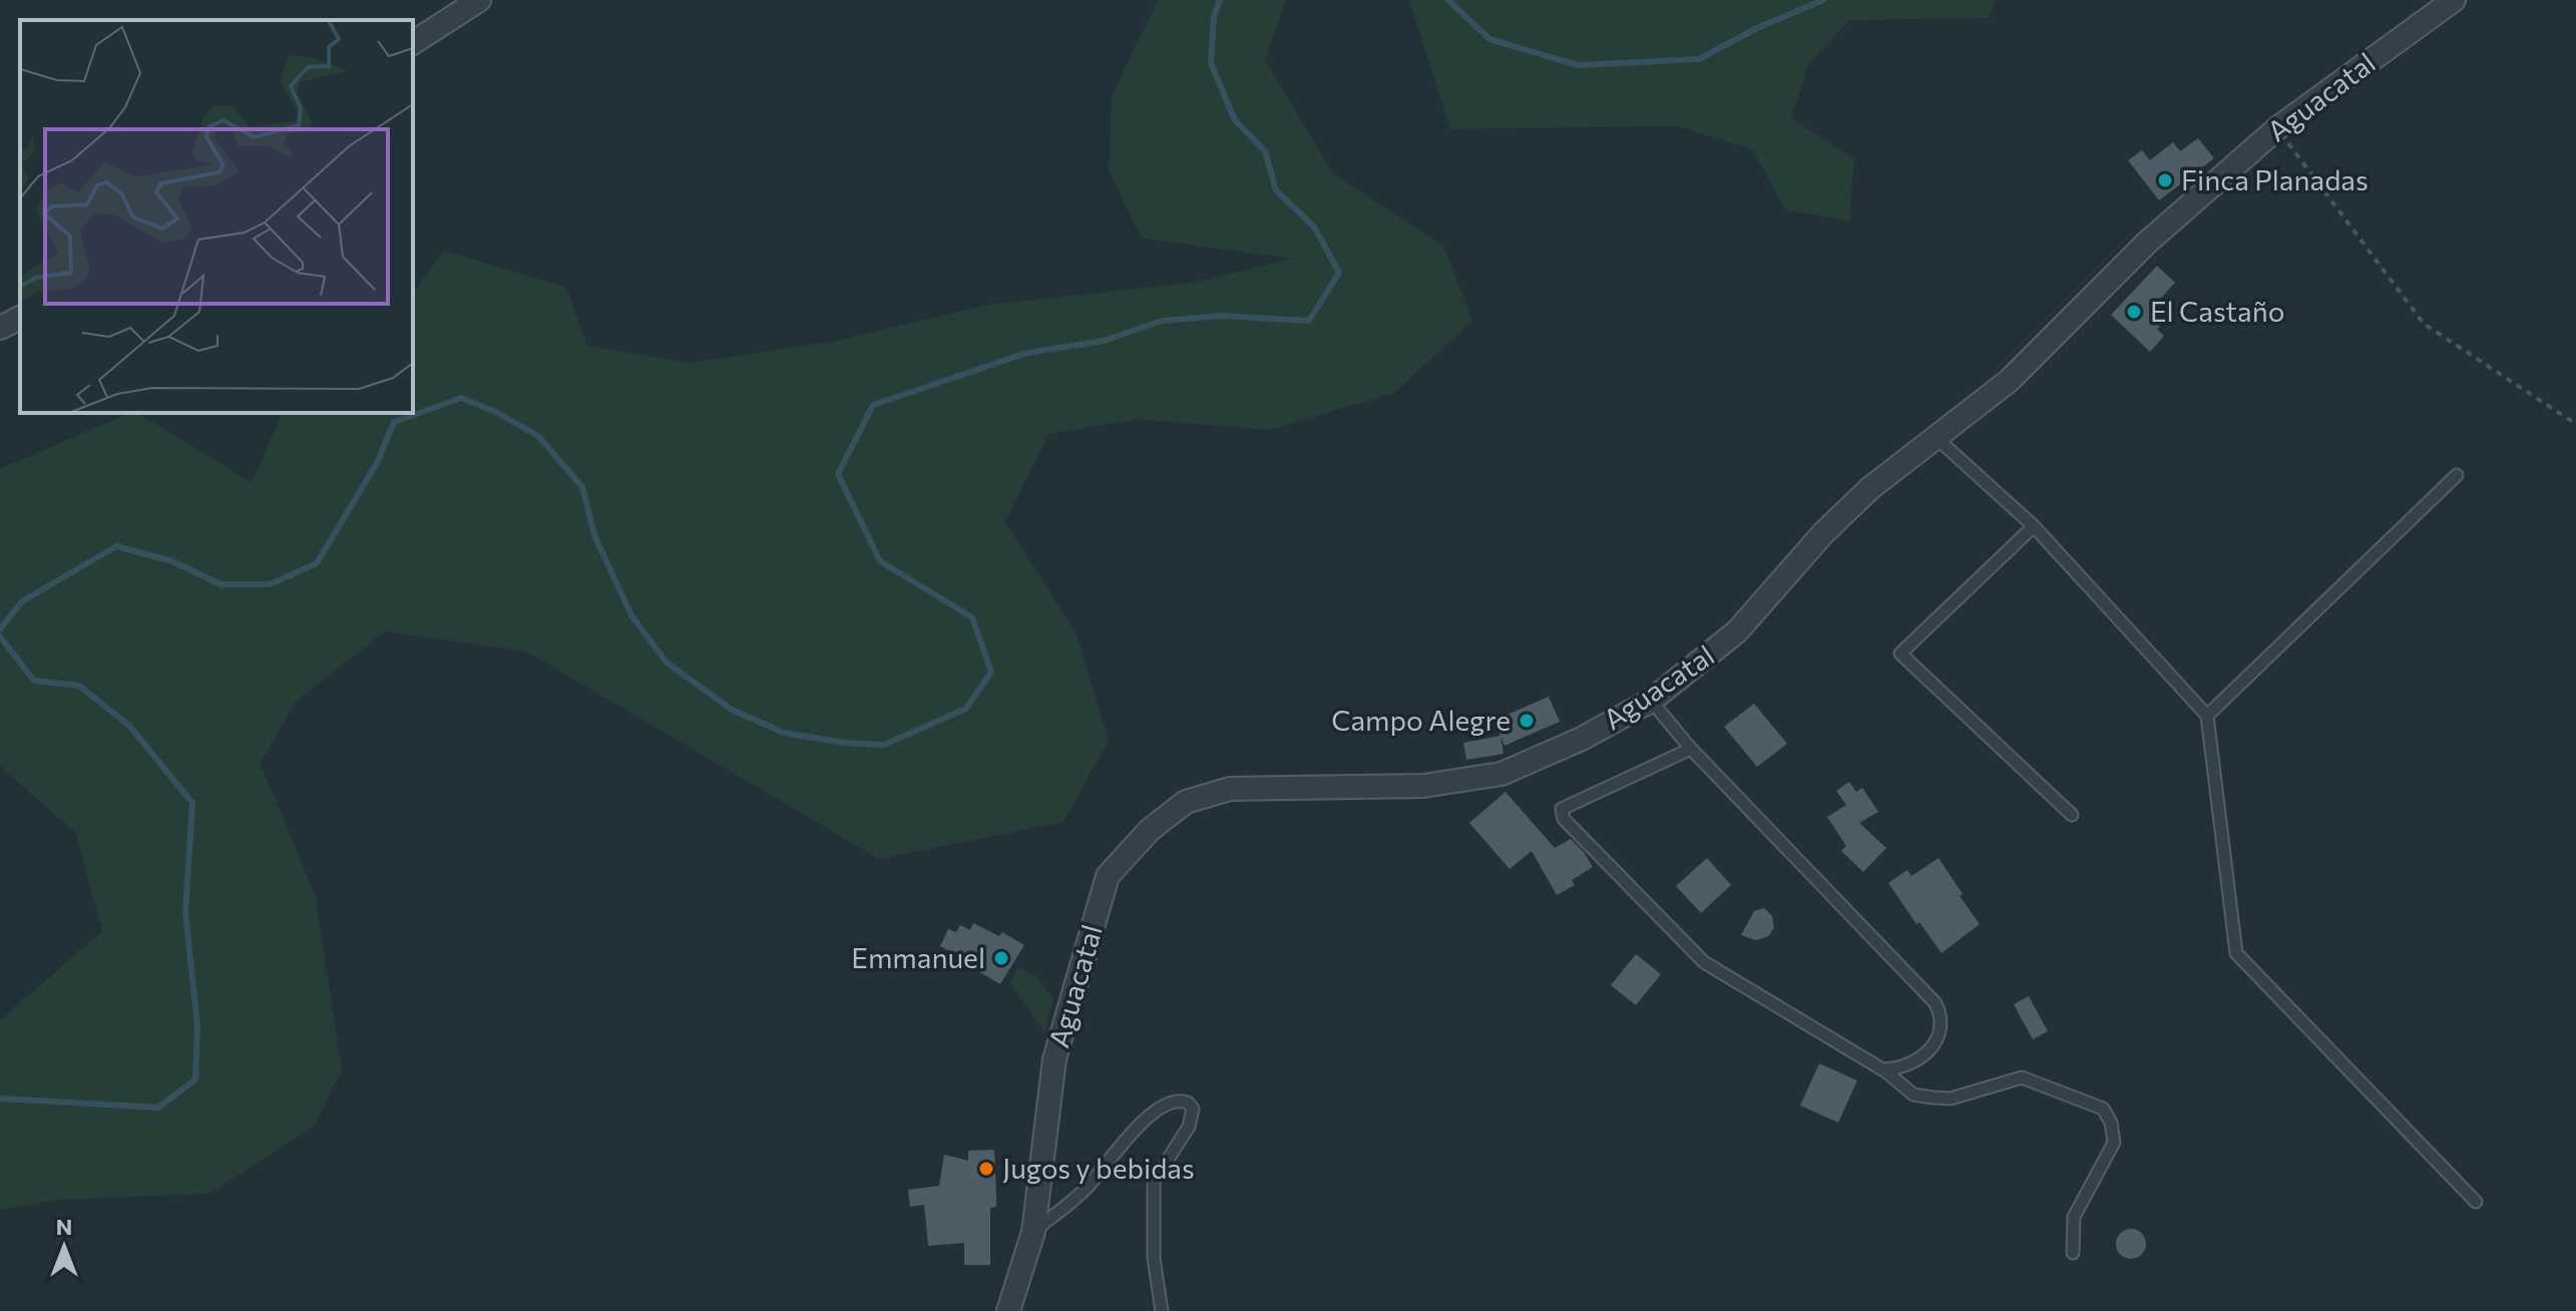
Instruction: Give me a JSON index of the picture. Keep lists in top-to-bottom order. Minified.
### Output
{"streets":{"street":["Aguacatal"]},"places":["Finca Planadas","El Castaño","Campo Alegre","Emmanuel","Jugos y bebidas"],"north":"top"}
